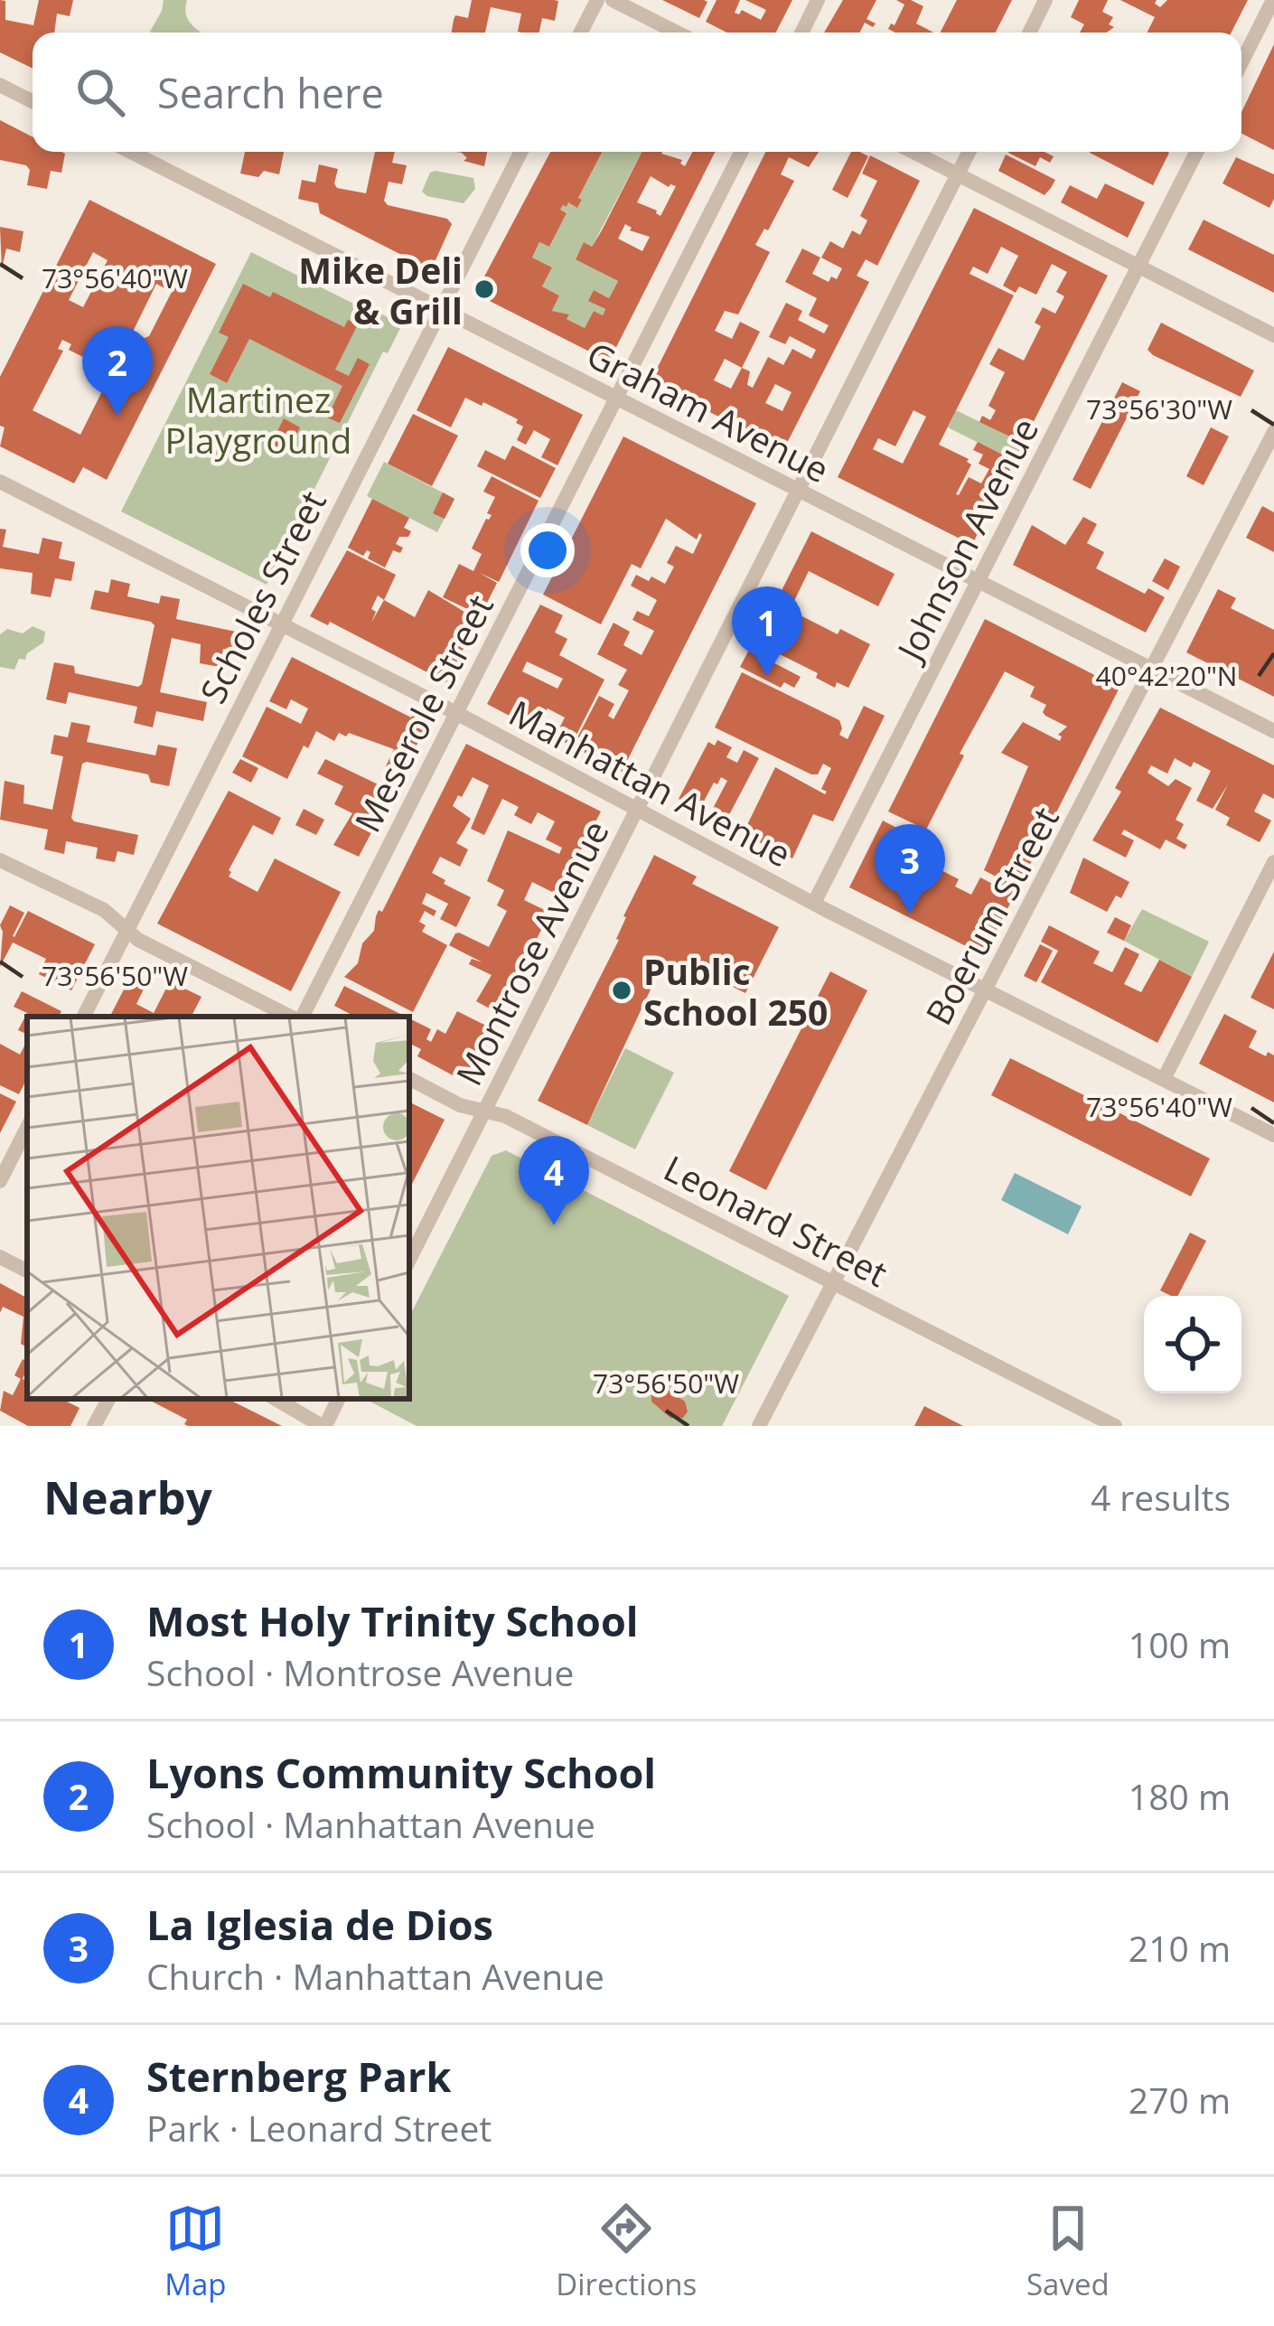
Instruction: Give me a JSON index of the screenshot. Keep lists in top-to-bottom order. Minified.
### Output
{"streets":{"street":["Graham Avenue","Johnson Avenue","Scholes Street","Meserole Street","Manhattan Avenue","Boerum Street","Montrose Avenue","Leonard Street"]},"crossings":[["Graham Avenue","Johnson Avenue"],["Graham Avenue","Scholes Street"],["Graham Avenue","Meserole Street"],["Graham Avenue","Boerum Street"],["Graham Avenue","Montrose Avenue"],["Johnson Avenue","Manhattan Avenue"],["Scholes Street","Manhattan Avenue"],["Meserole Street","Manhattan Avenue"],["Manhattan Avenue","Boerum Street"],["Manhattan Avenue","Montrose Avenue"],["Boerum Street","Leonard Street"],["Montrose Avenue","Leonard Street"]],"parks":["Martinez Playground"],"places":["Mike Deli & Grill","Public School 250"],"page":{"search":"Search here","pins":["2","1","3","4"],"heading":["Nearby","4 results"],"list":[{"mark":"1","name":"Most Holy Trinity School","note":"School · Montrose Avenue","value":"100 m"},{"mark":"2","name":"Lyons Community School","note":"School · Manhattan Avenue","value":"180 m"},{"mark":"3","name":"La Iglesia de Dios","note":"Church · Manhattan Avenue","value":"210 m"},{"mark":"4","name":"Sternberg Park","note":"Park · Leonard Street","value":"270 m"}],"nav":["Map","Directions","Saved"]},"coordinates":["73°56'40\"W","73°56'30\"W","40°42'20\"N","73°56'50\"W"]}
